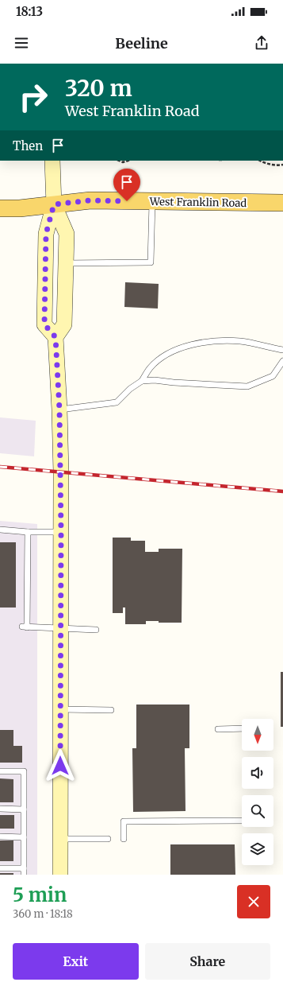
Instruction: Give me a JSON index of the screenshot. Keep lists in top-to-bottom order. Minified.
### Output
{"streets":{"main road":["West Franklin Road"]},"north":"bottom","page":{"status":"18:13","header":"Beeline","turn":["320 m","West Franklin Road"],"then":"Then","heading":["5 min","360 m · 18:18"],"buttons":["Exit","Share"]}}
